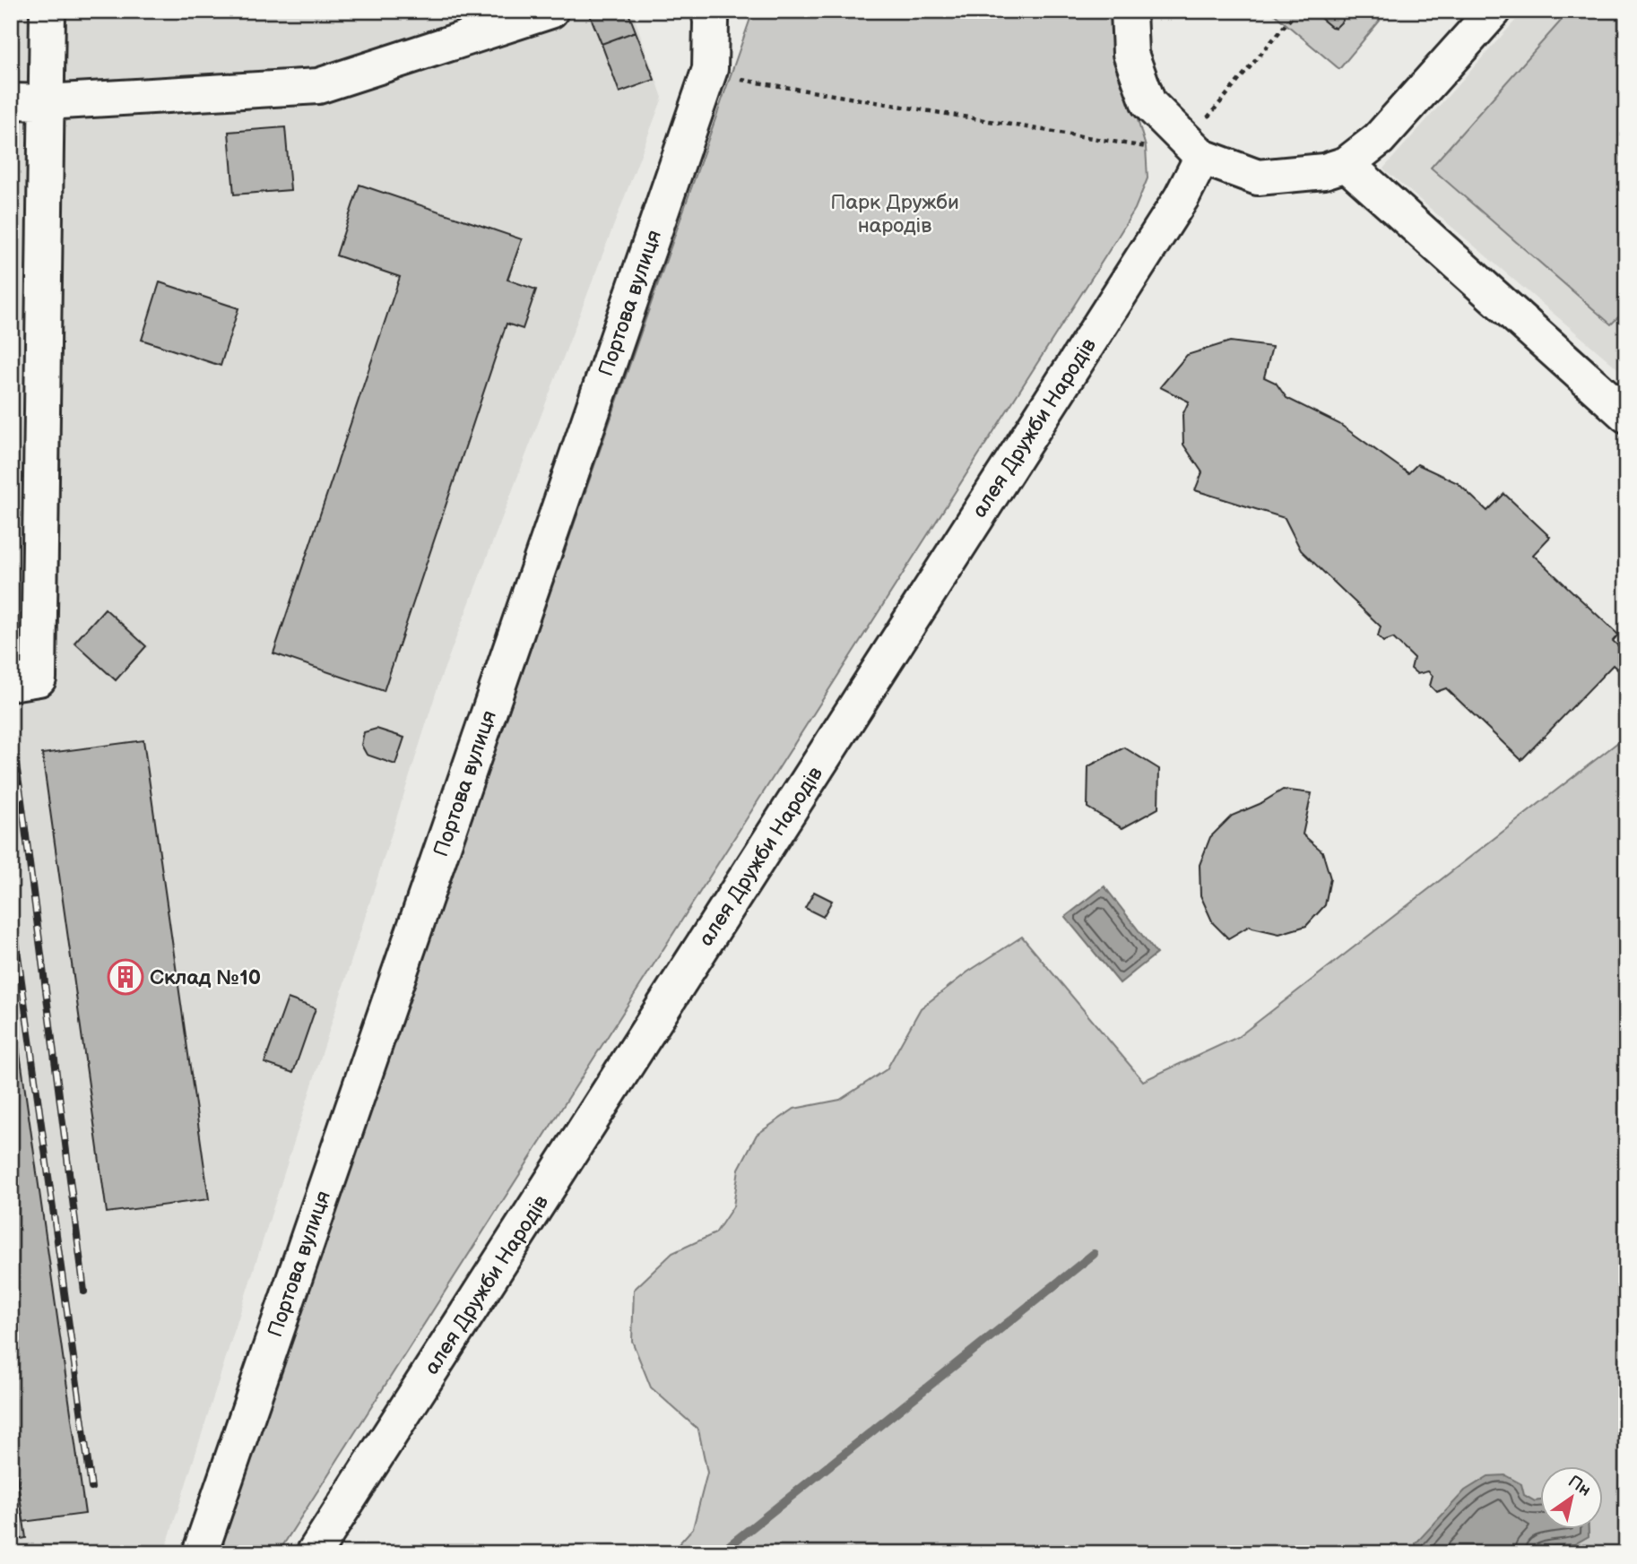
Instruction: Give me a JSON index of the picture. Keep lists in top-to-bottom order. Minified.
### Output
{"streets":{"street":["Портова вулиця","алея Дружби Народів"]},"parks":["Парк Дружби народів"],"places":{"building":["Склад №10"]},"north":"top right"}
